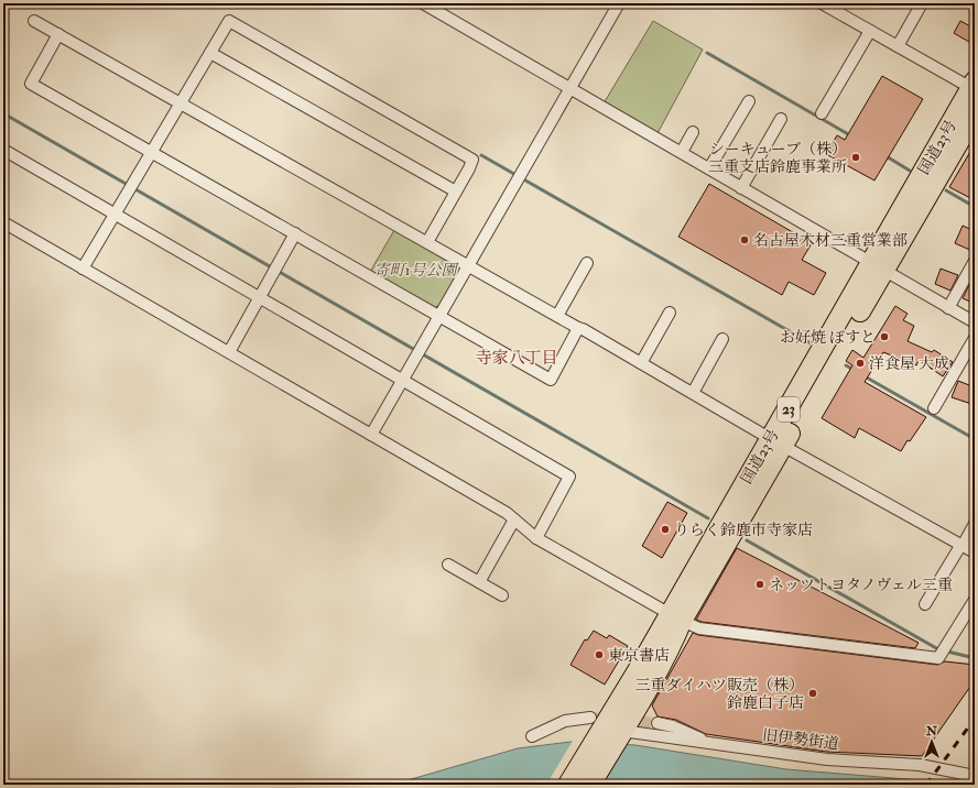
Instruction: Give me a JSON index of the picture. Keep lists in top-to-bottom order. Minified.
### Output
{"streets":{"highway":["国道23号","23"],"street":["旧伊勢街道"]},"crossings":[["国道23号","旧伊勢街道"]],"districts":["寺家八丁目"],"parks":["寄町1号公園"],"places":["シーキューブ（株） 三重支店鈴鹿事業所","名古屋木材三重営業部","お好焼 ぽすと","洋食屋 大成","りらく鈴鹿市寺家店","ネッツトヨタノヴェル三重","東京書店","三重ダイハツ販売（株） 鈴鹿白子店"],"north":"top"}
